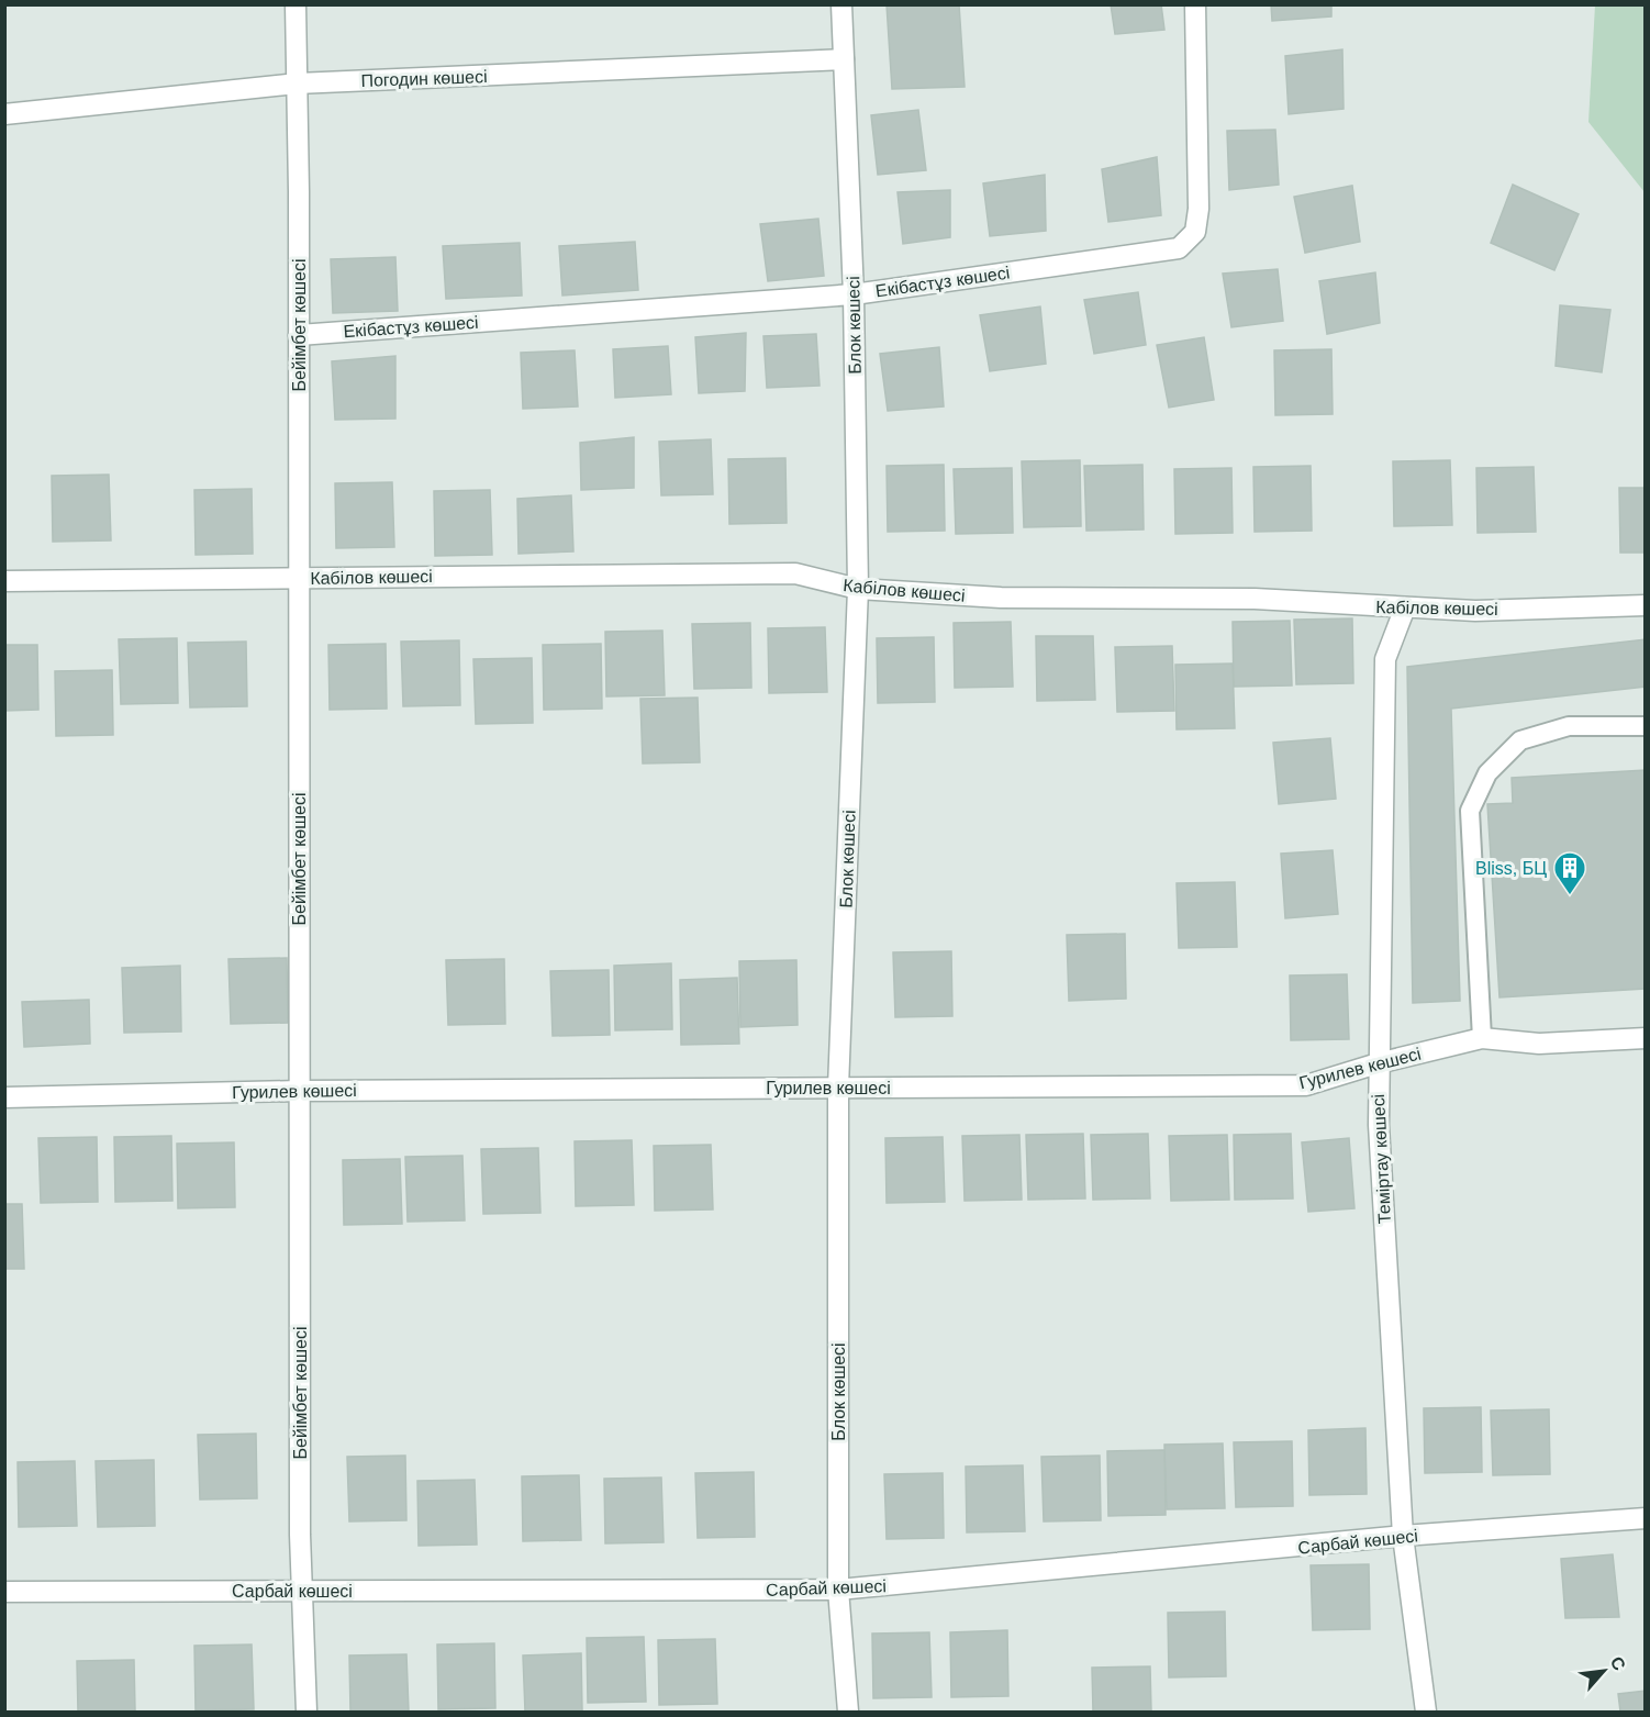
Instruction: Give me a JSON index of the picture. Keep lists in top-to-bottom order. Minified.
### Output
{"streets":{"street":["Погодин көшесі","Екібастұз көшесі","Бейімбет көшесі","Блок көшесі","Кабілов көшесі","Гурилев көшесі","Теміртау көшесі","Сарбай көшесі"]},"crossings":[["Погодин көшесі","Бейімбет көшесі"],["Погодин көшесі","Блок көшесі"],["Екібастұз көшесі","Бейімбет көшесі"],["Екібастұз көшесі","Блок көшесі"],["Бейімбет көшесі","Кабілов көшесі"],["Бейімбет көшесі","Гурилев көшесі"],["Бейімбет көшесі","Сарбай көшесі"],["Блок көшесі","Кабілов көшесі"],["Блок көшесі","Гурилев көшесі"],["Блок көшесі","Сарбай көшесі"],["Кабілов көшесі","Теміртау көшесі"],["Гурилев көшесі","Теміртау көшесі"],["Теміртау көшесі","Сарбай көшесі"]],"places":{"building":["Bliss, БЦ"]},"north":"top right"}
